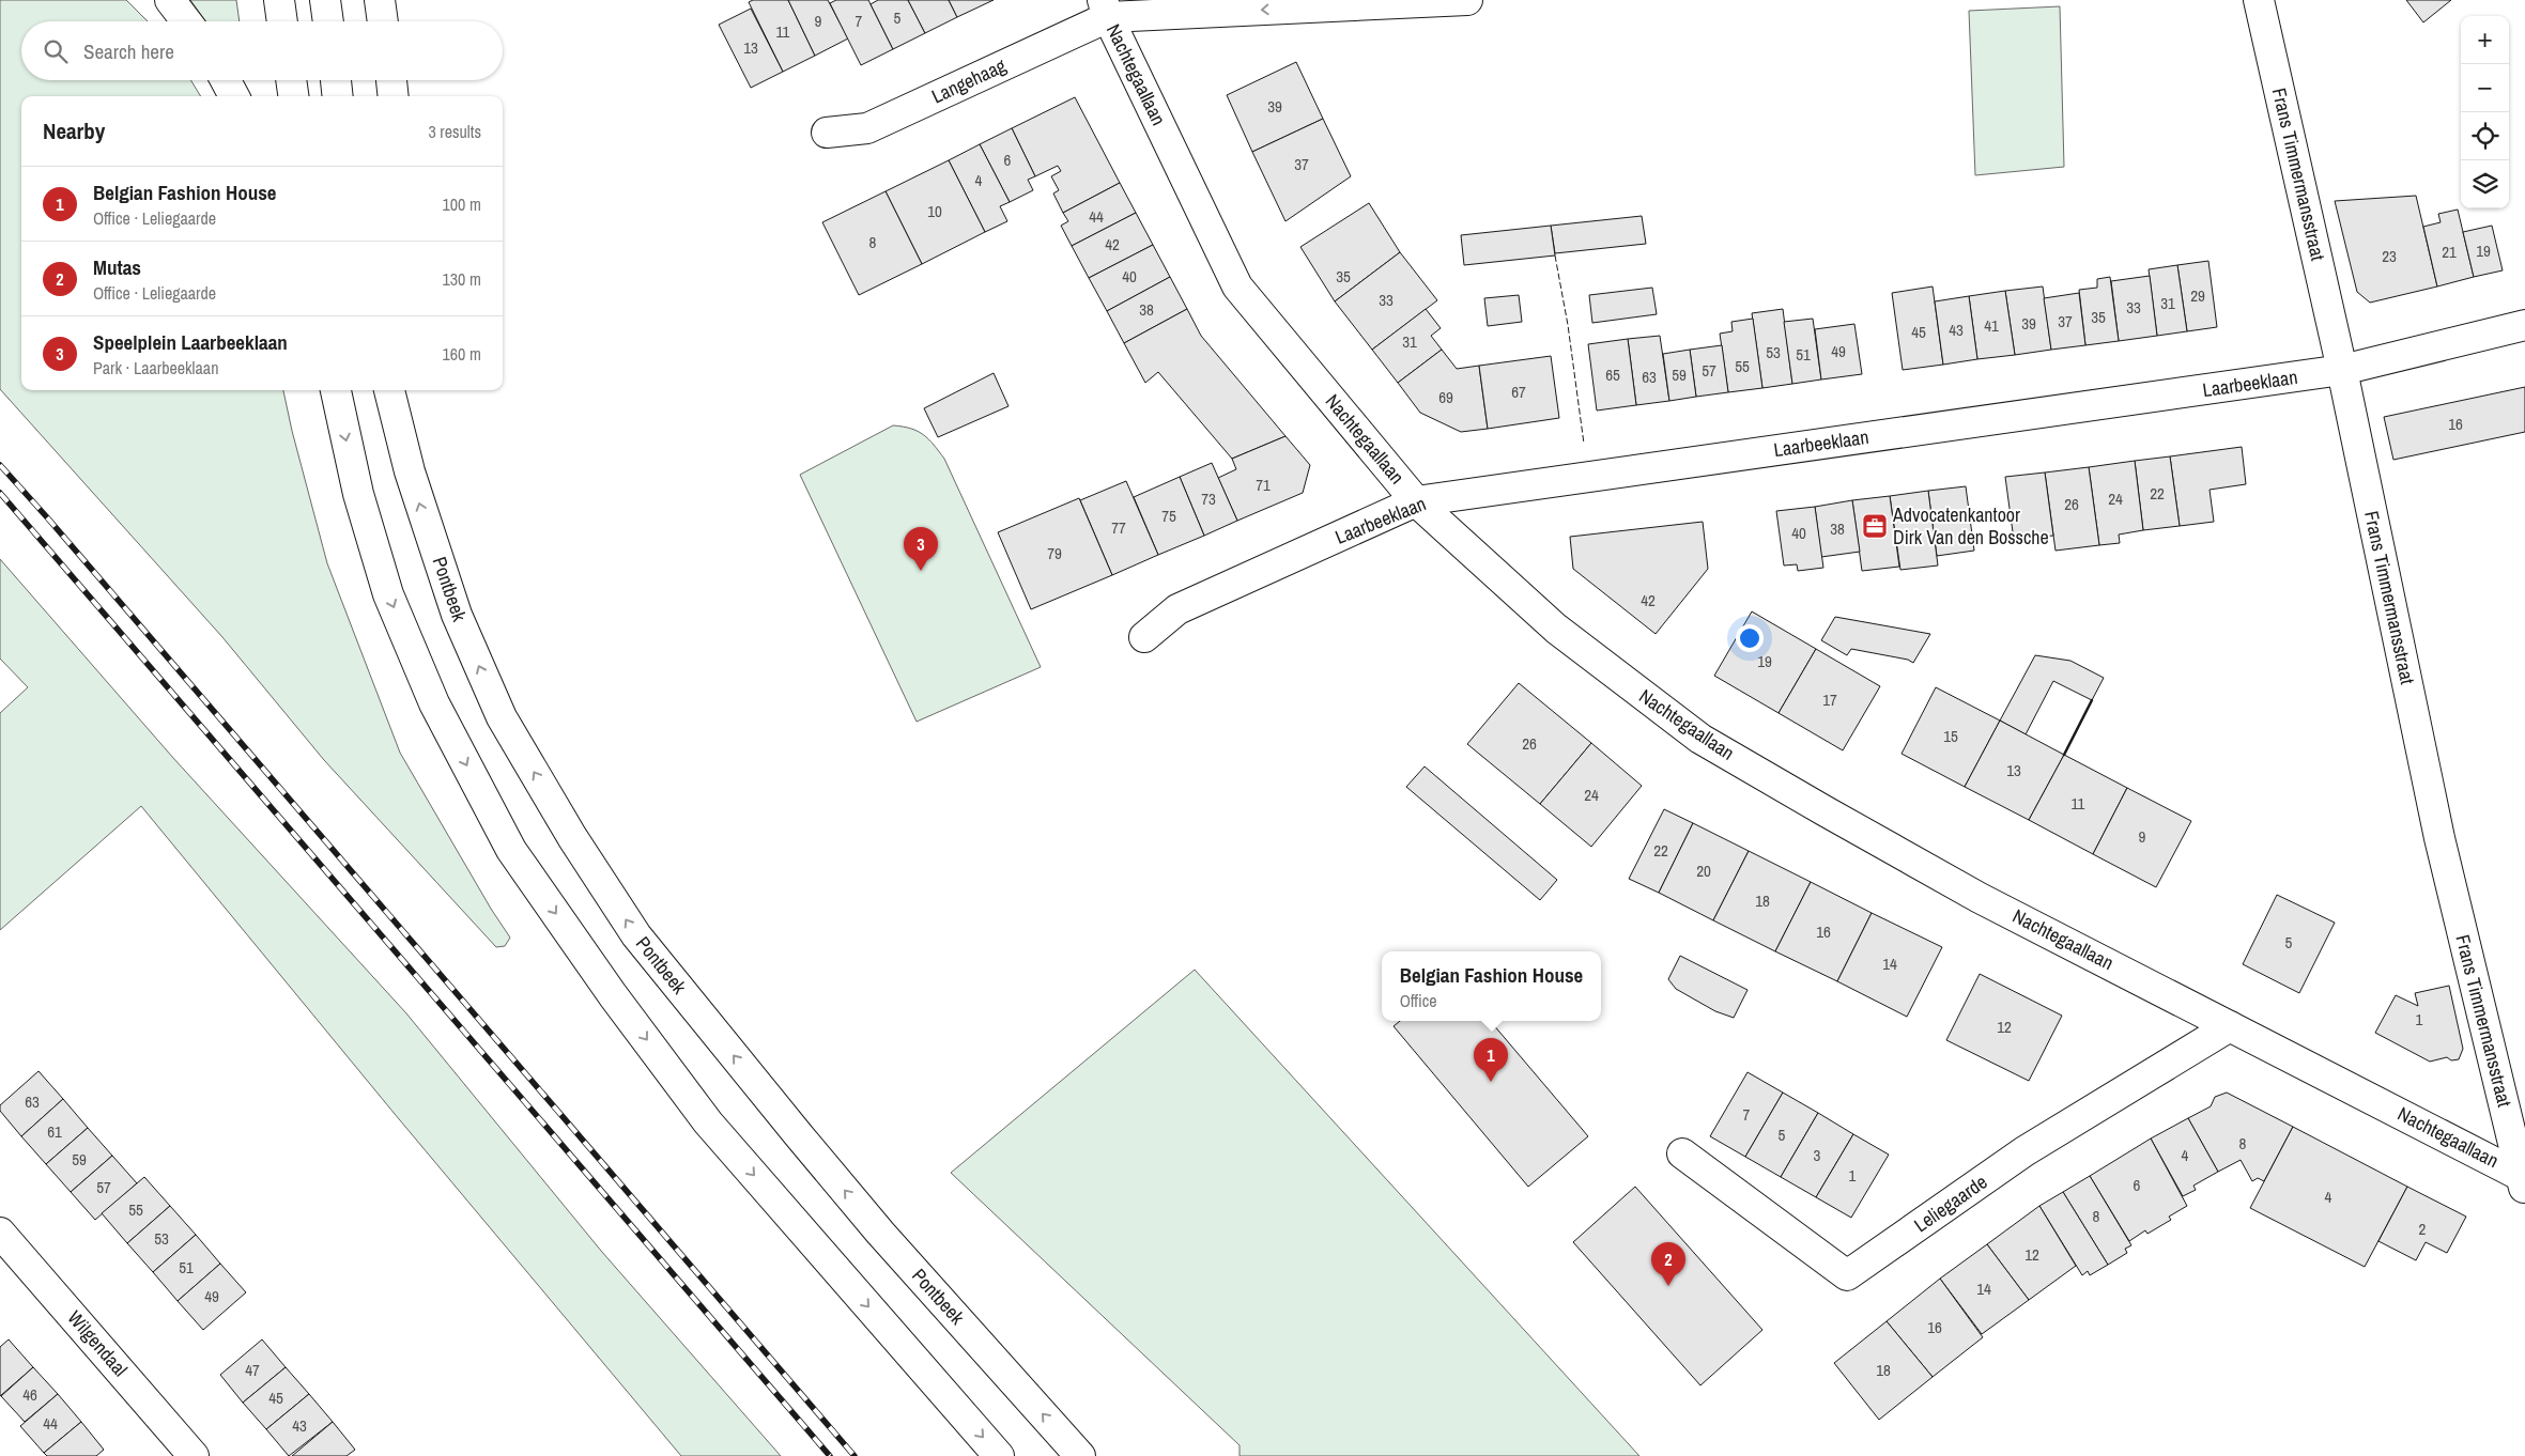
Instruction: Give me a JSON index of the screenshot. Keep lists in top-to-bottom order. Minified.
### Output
{"streets":{"main road":["Nachtegaallaan","Langehaag","Frans Timmermansstraat","Laarbeeklaan","Pontbeek","Leliegaarde","Wilgendaal"]},"crossings":[["Nachtegaallaan","Langehaag"],["Nachtegaallaan","Frans Timmermansstraat"],["Nachtegaallaan","Laarbeeklaan"],["Nachtegaallaan","Leliegaarde"],["Frans Timmermansstraat","Laarbeeklaan"]],"places":{"office":["Advocatenkantoor Dirk Van den Bossche"]},"house_numbers":["5","9","7","11","13","39","6","37","4","10","44","8","42","19","21","23","40","35","29","33","31","33","38","35","37","39","41","43","45","31","49","53","51","55","57","65","59","63","67","69","16","71","22","73","24","26","75","77","38","40","79","42","19","17","15","26","13","24","11","9","22","20","18","16","5","14","1","12","63","7","61","5","8","3","4","59","1","6","57","4","55","8","2","53","12","51","14","49","16","47","18","46","45","44","43"],"page":{"map_buttons":["+","−"],"search":"Search here","heading":["Nearby","3 results"],"list":[{"mark":"1","name":"Belgian Fashion House","note":"Office · Leliegaarde","value":"100 m"},{"mark":"2","name":"Mutas","note":"Office · Leliegaarde","value":"130 m"},{"mark":"3","name":"Speelplein Laarbeeklaan","note":"Park · Laarbeeklaan","value":"160 m"}],"pins":["3","1","2"],"popup":["Belgian Fashion House","Office"]}}
